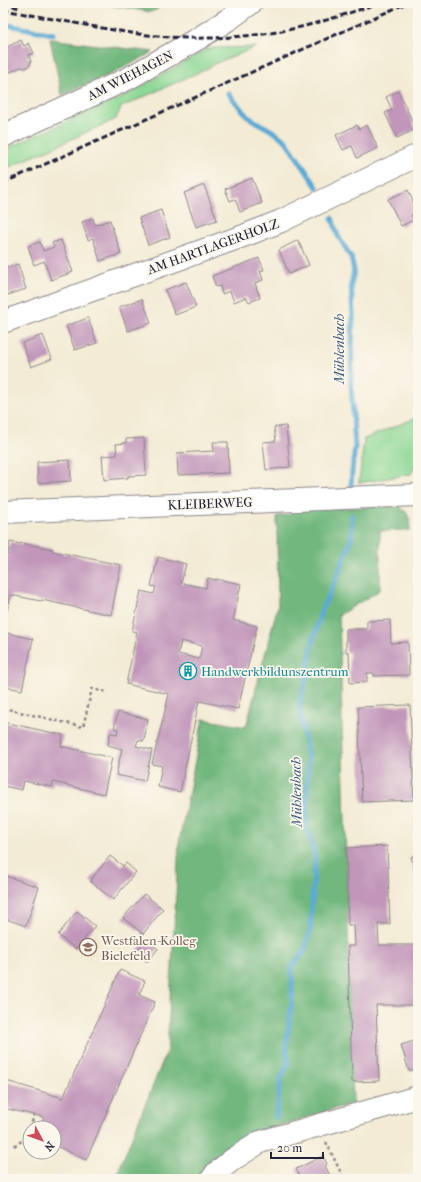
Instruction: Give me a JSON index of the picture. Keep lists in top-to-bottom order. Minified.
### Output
{"streets":{"street":["AM WIEHAGEN","AM HARTLAGERHOLZ","KLEIBERWEG"]},"water":["Mühlenbach"],"places":{"building":["Handwerkbildunszentrum"],"school or university":["Westfalen-Kolleg Bielefeld"]},"scale_bar":"20 m","north":"bottom right"}
